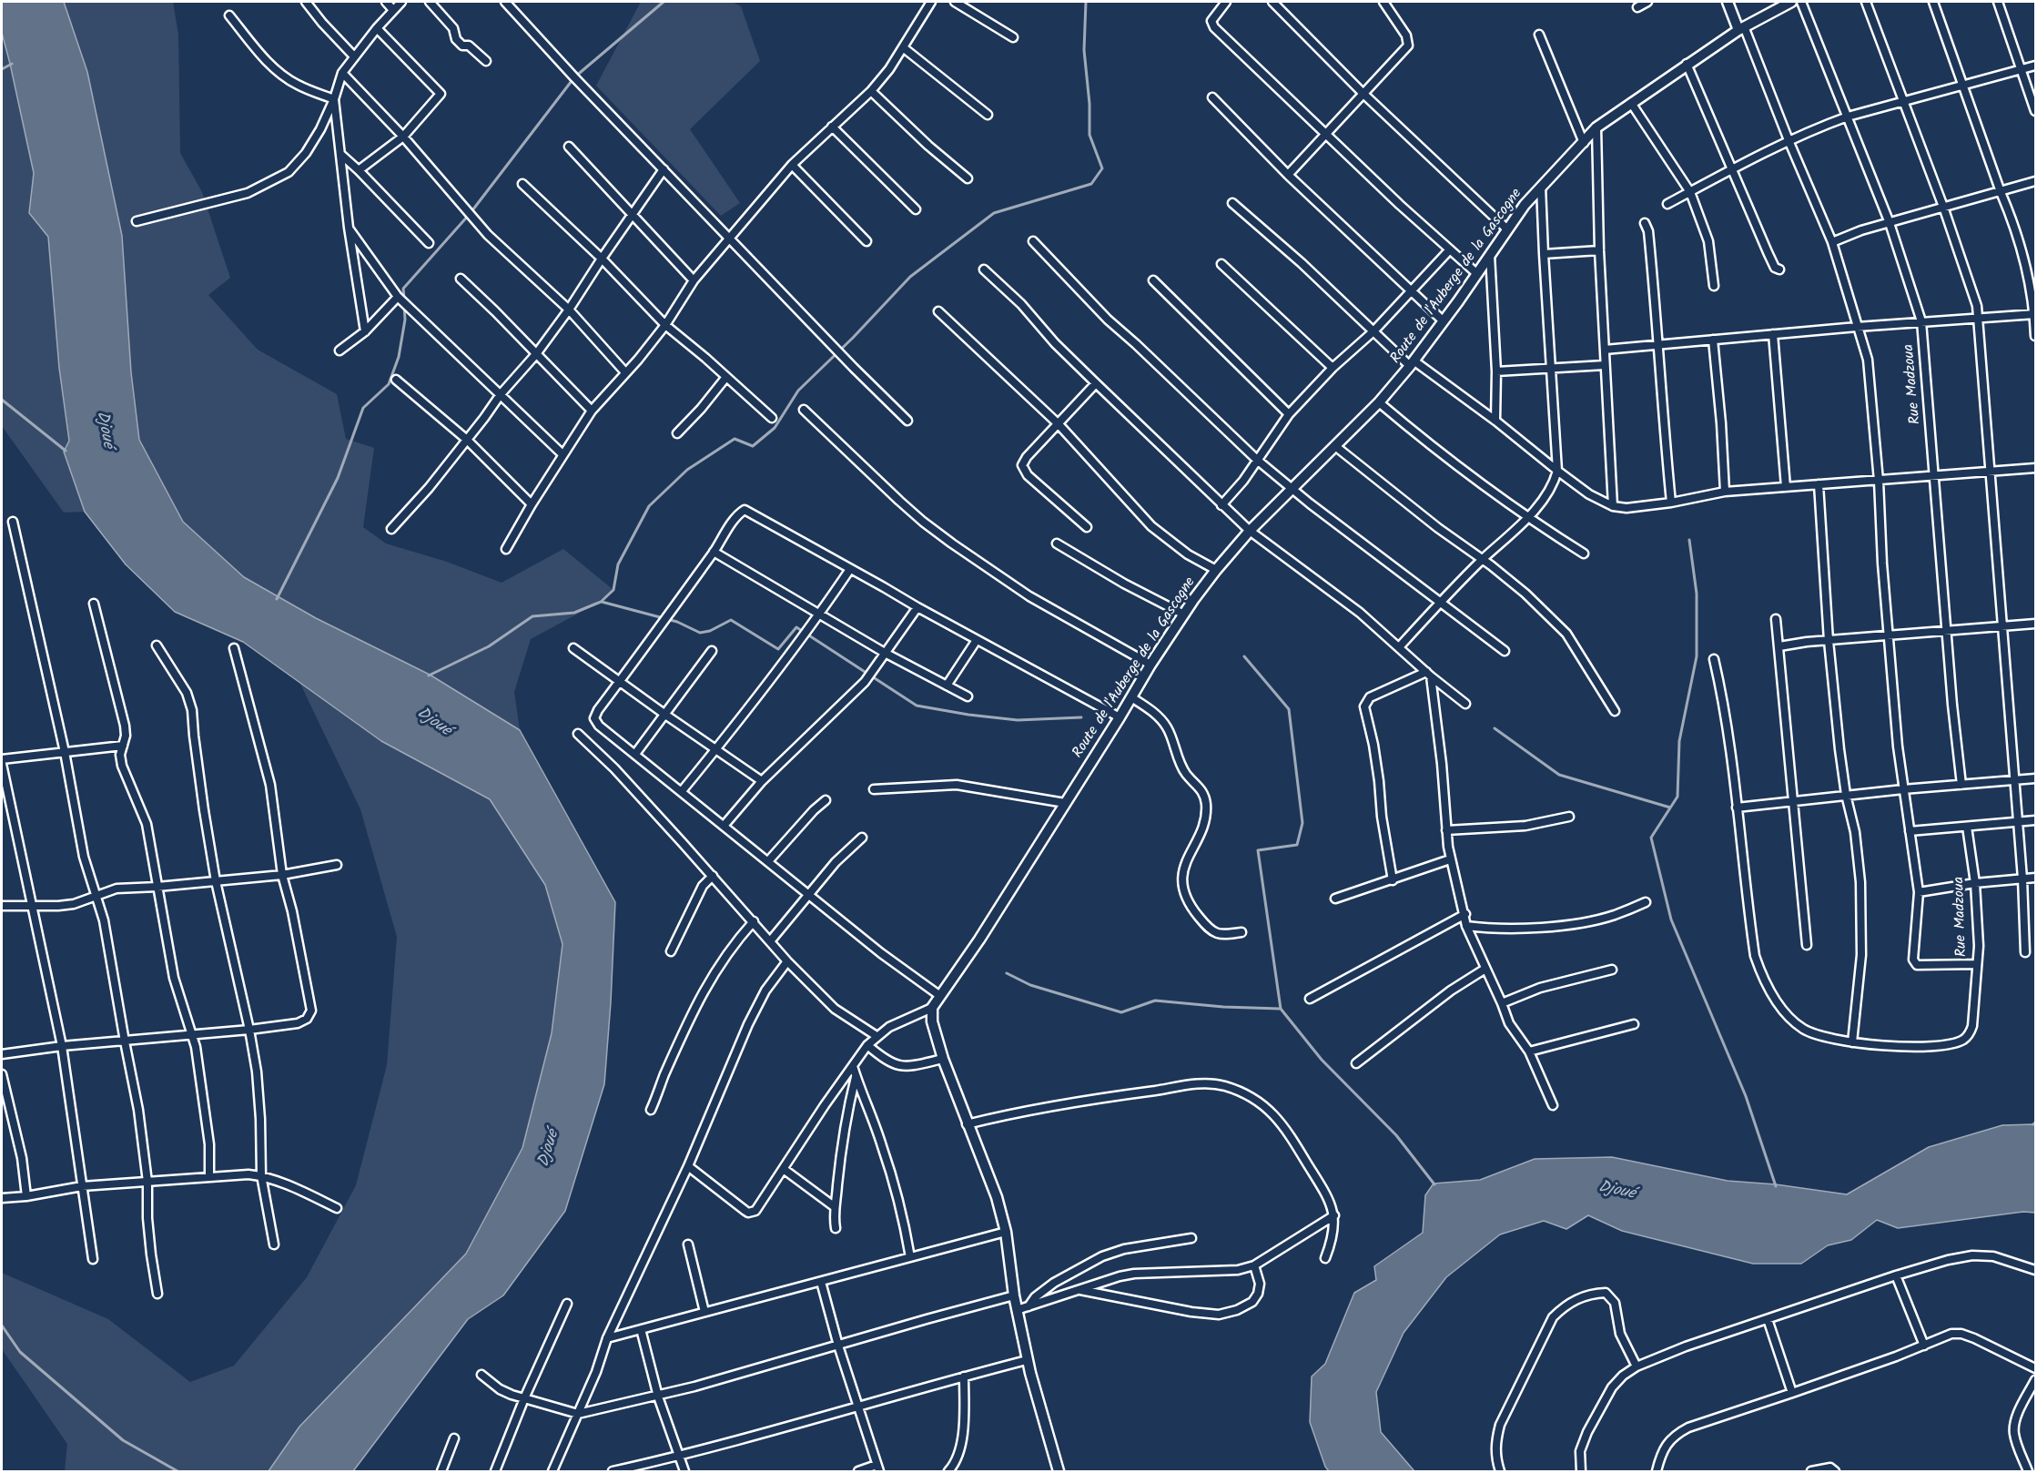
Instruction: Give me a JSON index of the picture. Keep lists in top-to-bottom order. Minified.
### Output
{"streets":{"street":["Route de l'Auberge de la Gascogne","Rue Madzoua"]},"water":["Djoué"]}
